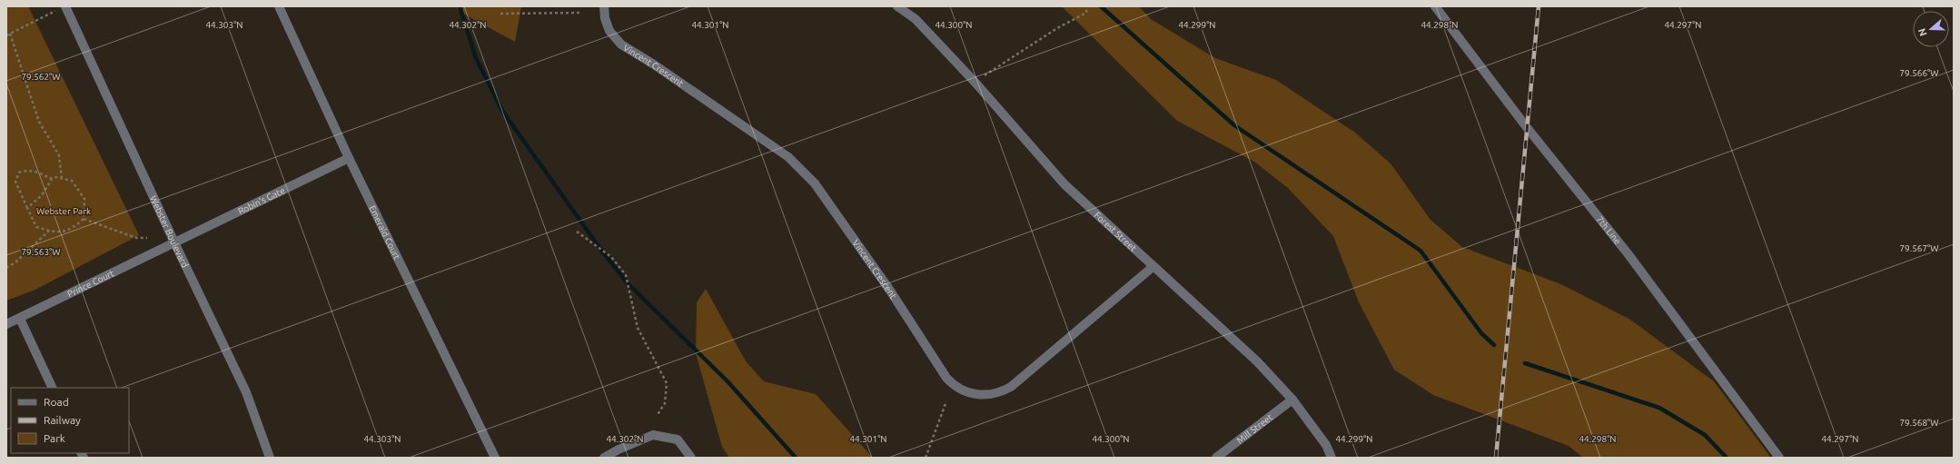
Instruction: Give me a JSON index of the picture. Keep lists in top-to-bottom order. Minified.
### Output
{"streets":{"street":["Vincent Crescent","Robin's Gate","7th Line","Webster Boulevard","Forest Street","Emerald Court","Prince Court","Mill Street"]},"crossings":[["Vincent Crescent","Forest Street"],["Robin's Gate","Webster Boulevard"],["Robin's Gate","Emerald Court"],["Robin's Gate","Prince Court"],["Webster Boulevard","Prince Court"],["Forest Street","Mill Street"]],"parks":["Webster Park"],"legend":["Road","Railway","Park"],"north":"left","coordinates":["44.299°N","44.297°N","44.303°N","44.302°N","44.301°N","44.300°N","44.298°N","79.566°W","79.562°W","79.567°W","79.563°W","79.568°W"]}
